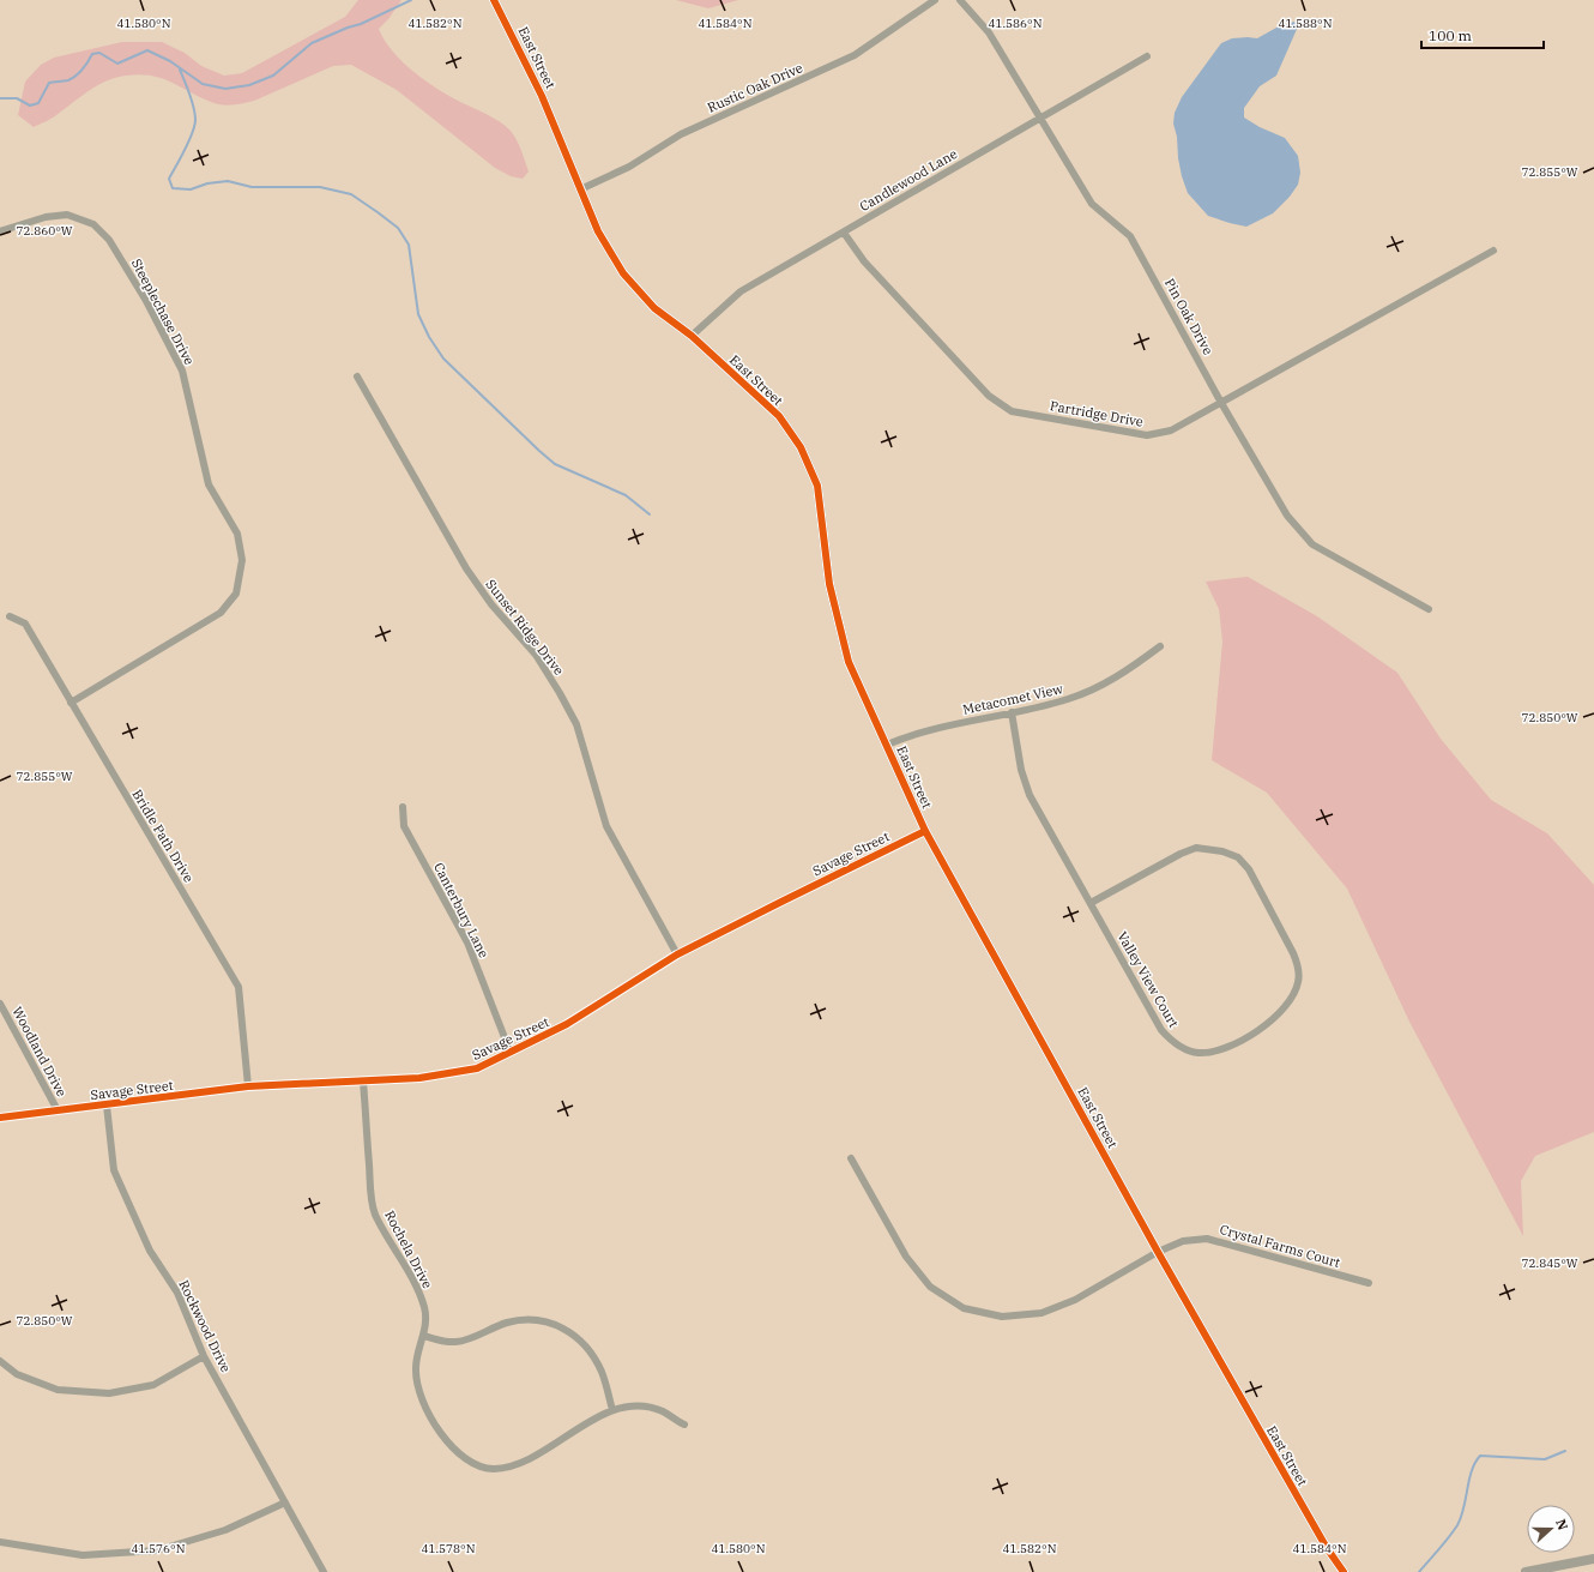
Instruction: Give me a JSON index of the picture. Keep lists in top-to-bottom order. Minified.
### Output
{"streets":{"street":["East Street","Rustic Oak Drive","Candlewood Lane","Steeplechase Drive","Pin Oak Drive","Partridge Drive","Sunset Ridge Drive","Metacomet View","Bridle Path Drive","Savage Street","Canterbury Lane","Valley View Court","Woodland Drive","Crystal Farms Court","Rochela Drive","Rockwood Drive"]},"crossings":[["East Street","Rustic Oak Drive"],["East Street","Candlewood Lane"],["East Street","Metacomet View"],["East Street","Savage Street"],["East Street","Crystal Farms Court"],["Candlewood Lane","Pin Oak Drive"],["Candlewood Lane","Partridge Drive"],["Steeplechase Drive","Bridle Path Drive"],["Pin Oak Drive","Partridge Drive"],["Sunset Ridge Drive","Savage Street"],["Metacomet View","Valley View Court"],["Bridle Path Drive","Savage Street"],["Savage Street","Canterbury Lane"],["Savage Street","Woodland Drive"],["Savage Street","Rochela Drive"],["Savage Street","Rockwood Drive"]],"scale_bar":"100 m","north":"right","coordinates":["41.580°N","41.582°N","41.584°N","41.586°N","41.588°N","72.855°W","72.860°W","72.850°W","72.845°W","41.576°N","41.578°N"]}
